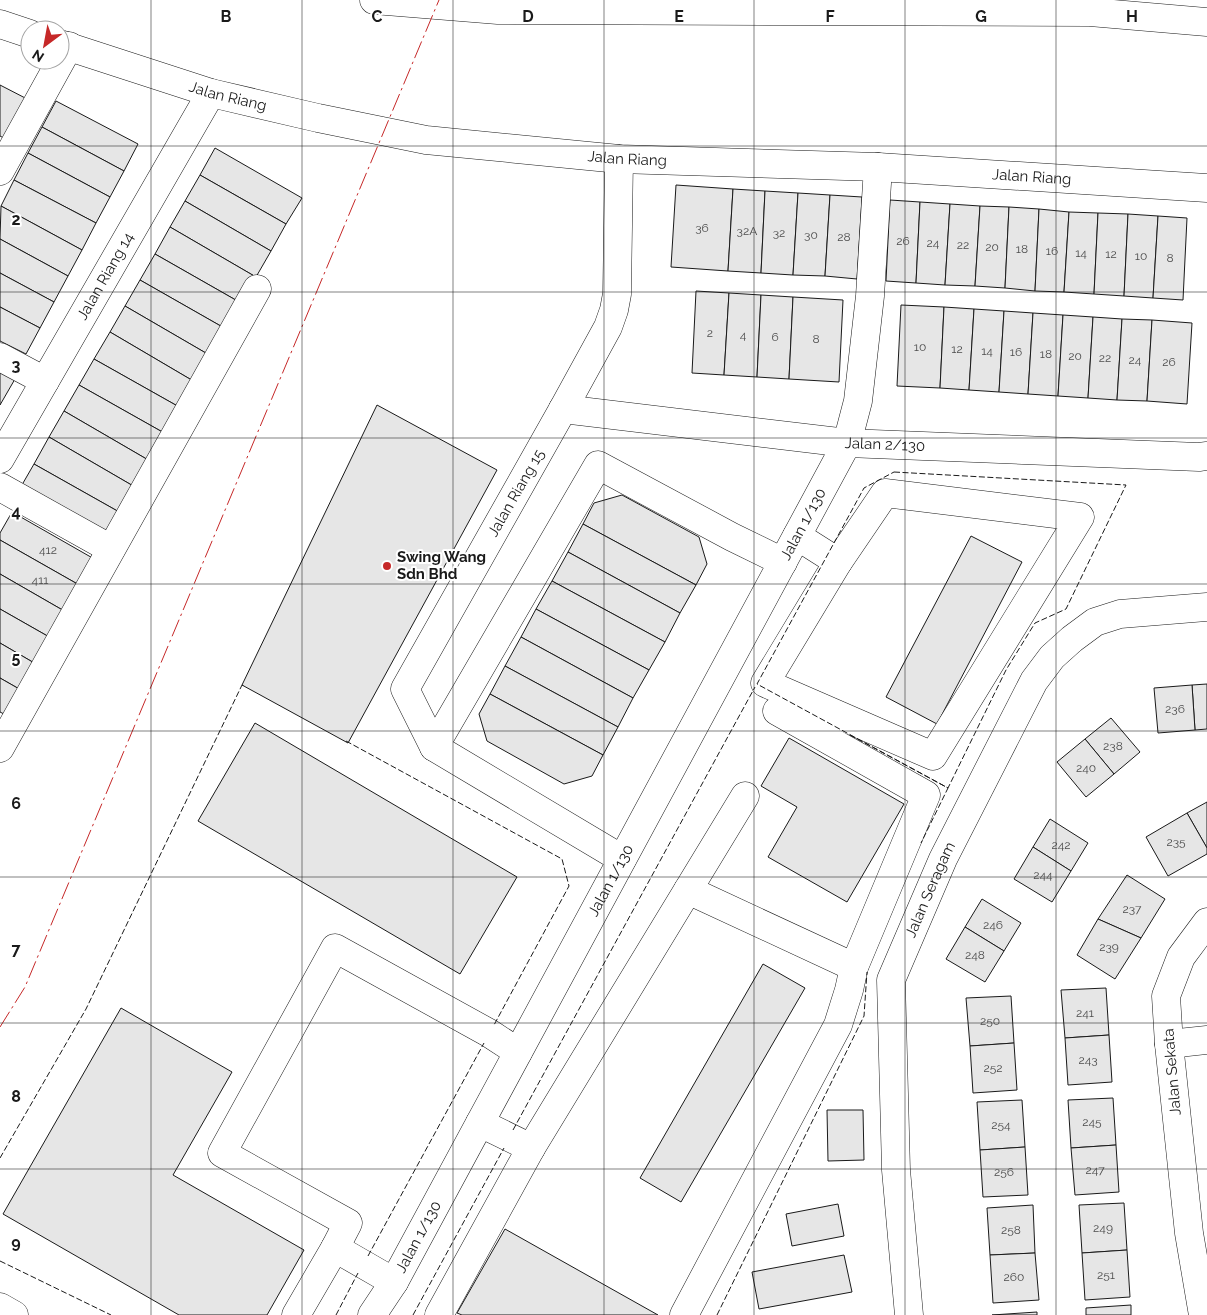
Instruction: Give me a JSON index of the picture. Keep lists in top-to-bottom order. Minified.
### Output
{"streets":{"street":["Jalan Riang","Jalan Riang 14","Jalan 2/130","Jalan Riang 15","Jalan 1/130","Jalan Seragam","Jalan Sekata"]},"crossings":[["Jalan Riang","Jalan Riang 14"],["Jalan Riang","Jalan Riang 15"],["Jalan Riang","Jalan 1/130"],["Jalan 2/130","Jalan Riang 15"],["Jalan 2/130","Jalan 1/130"]],"places":["Swing Wang Sdn Bhd"],"house_numbers":["36","32A","32","30","28","26","24","22","20","18","16","14","12","10","8","2","4","6","8","10","12","14","16","18","20","22","24","26","412","411","236","238","240","235","242","244","237","246","239","248","241","250","243","252","245","254","247","256","249","258","251","260"],"north":"bottom left","grid":{"columns":["B","C","D","E","F","G","H"],"rows":["2","3","4","5","6","7","8","9"]}}
